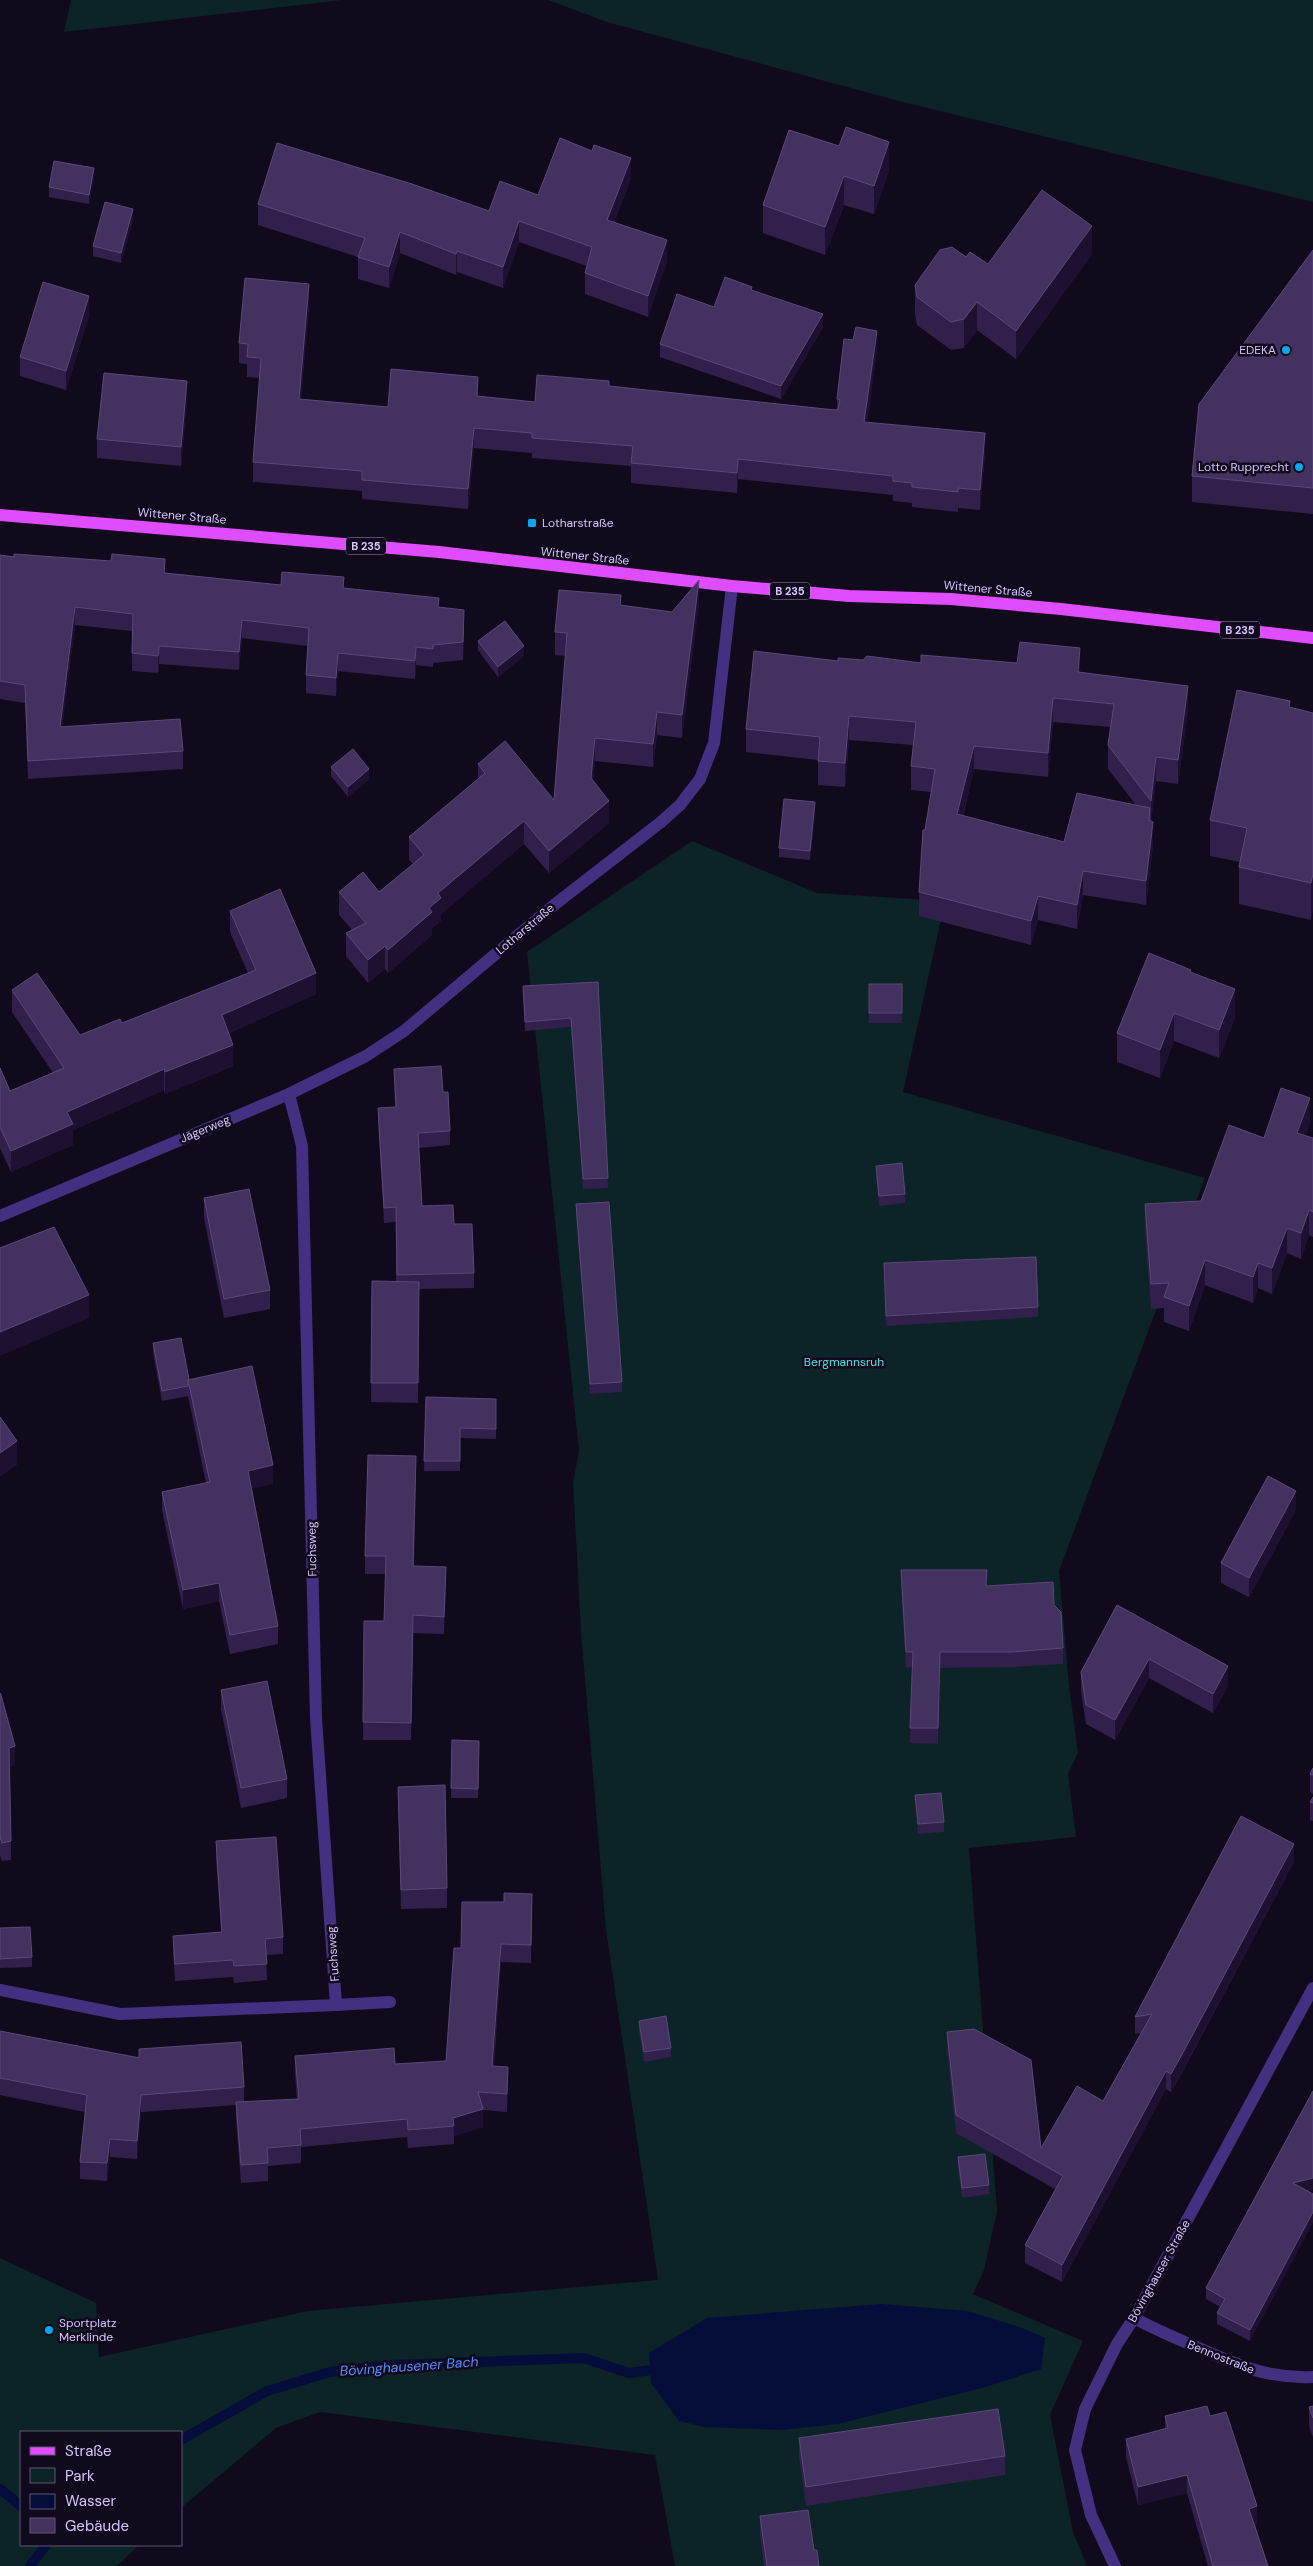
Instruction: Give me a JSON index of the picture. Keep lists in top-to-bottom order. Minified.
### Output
{"streets":{"main road":["Wittener Straße","B 235"],"street":["Lotharstraße","Jägerweg","Fuchsweg","Bövinghauser Straße","Bennostraße"]},"crossings":[["Wittener Straße","Lotharstraße"],["Lotharstraße","Jägerweg"],["Jägerweg","Fuchsweg"],["Bövinghauser Straße","Bennostraße"]],"water":["Bövinghausener Bach"],"parks":["Bergmannsruh"],"places":{"other":["EDEKA","Lotto Rupprecht","Sportplatz Merklinde"],"transit":["Lotharstraße"]},"legend":["Straße","Park","Wasser","Gebäude"]}
